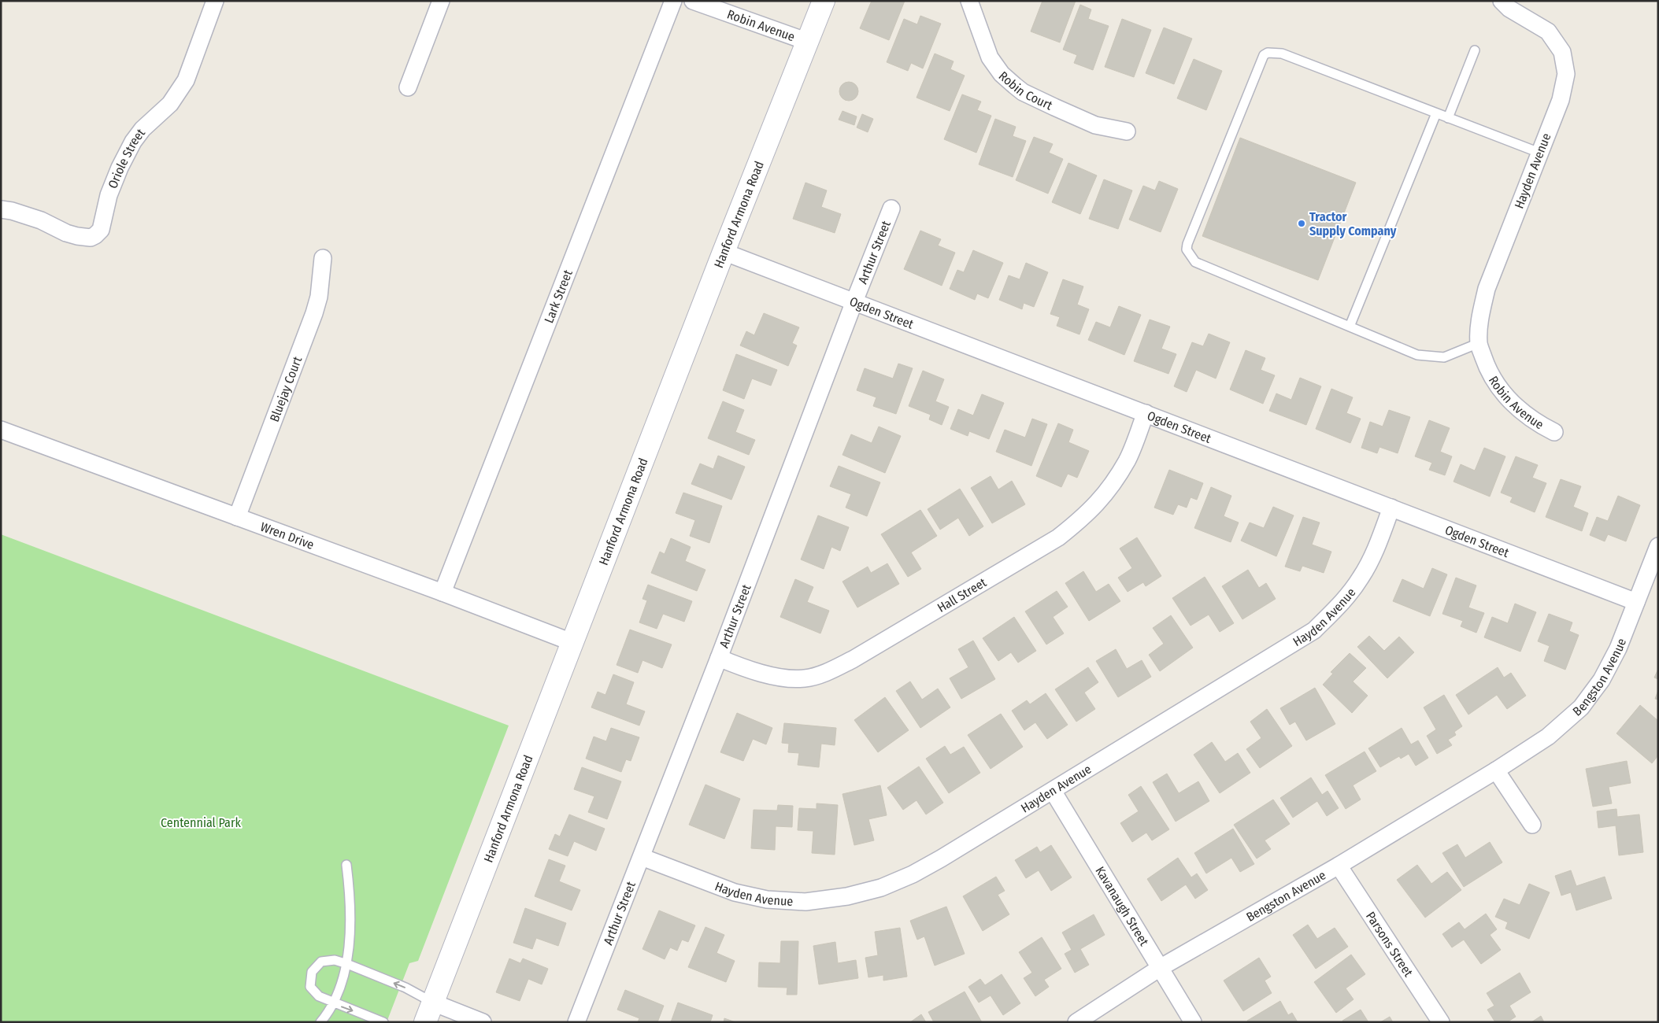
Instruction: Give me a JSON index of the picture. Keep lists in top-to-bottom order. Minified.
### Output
{"streets":{"main road":["Hanford Armona Road"],"street":["Robin Avenue","Robin Court","Oriole Street","Hayden Avenue","Arthur Street","Lark Street","Ogden Street","Bluejay Court","Wren Drive","Hall Street","Bengston Avenue","Kavanaugh Street","Parsons Street"]},"crossings":[["Robin Avenue","Hayden Avenue"],["Robin Avenue","Hanford Armona Road"],["Hayden Avenue","Arthur Street"],["Hayden Avenue","Ogden Street"],["Hayden Avenue","Kavanaugh Street"],["Hanford Armona Road","Ogden Street"],["Hanford Armona Road","Wren Drive"],["Arthur Street","Ogden Street"],["Arthur Street","Hall Street"],["Lark Street","Wren Drive"],["Ogden Street","Hall Street"],["Ogden Street","Bengston Avenue"],["Bluejay Court","Wren Drive"],["Bengston Avenue","Kavanaugh Street"],["Bengston Avenue","Parsons Street"]],"parks":["Centennial Park"],"places":["Tractor Supply Company"]}
